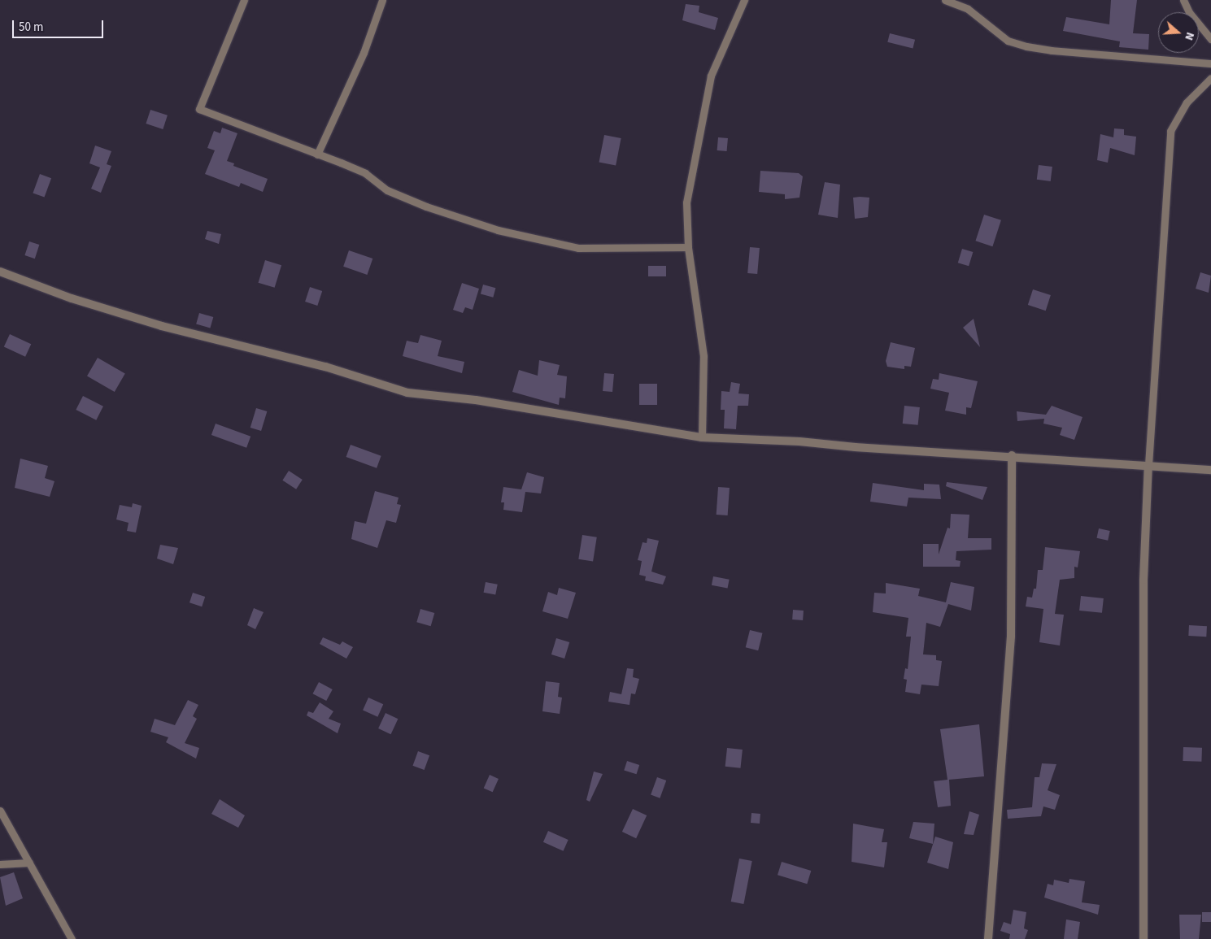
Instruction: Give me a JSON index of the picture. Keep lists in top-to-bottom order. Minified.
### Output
{"scale_bar":"50 m","north":"right"}
